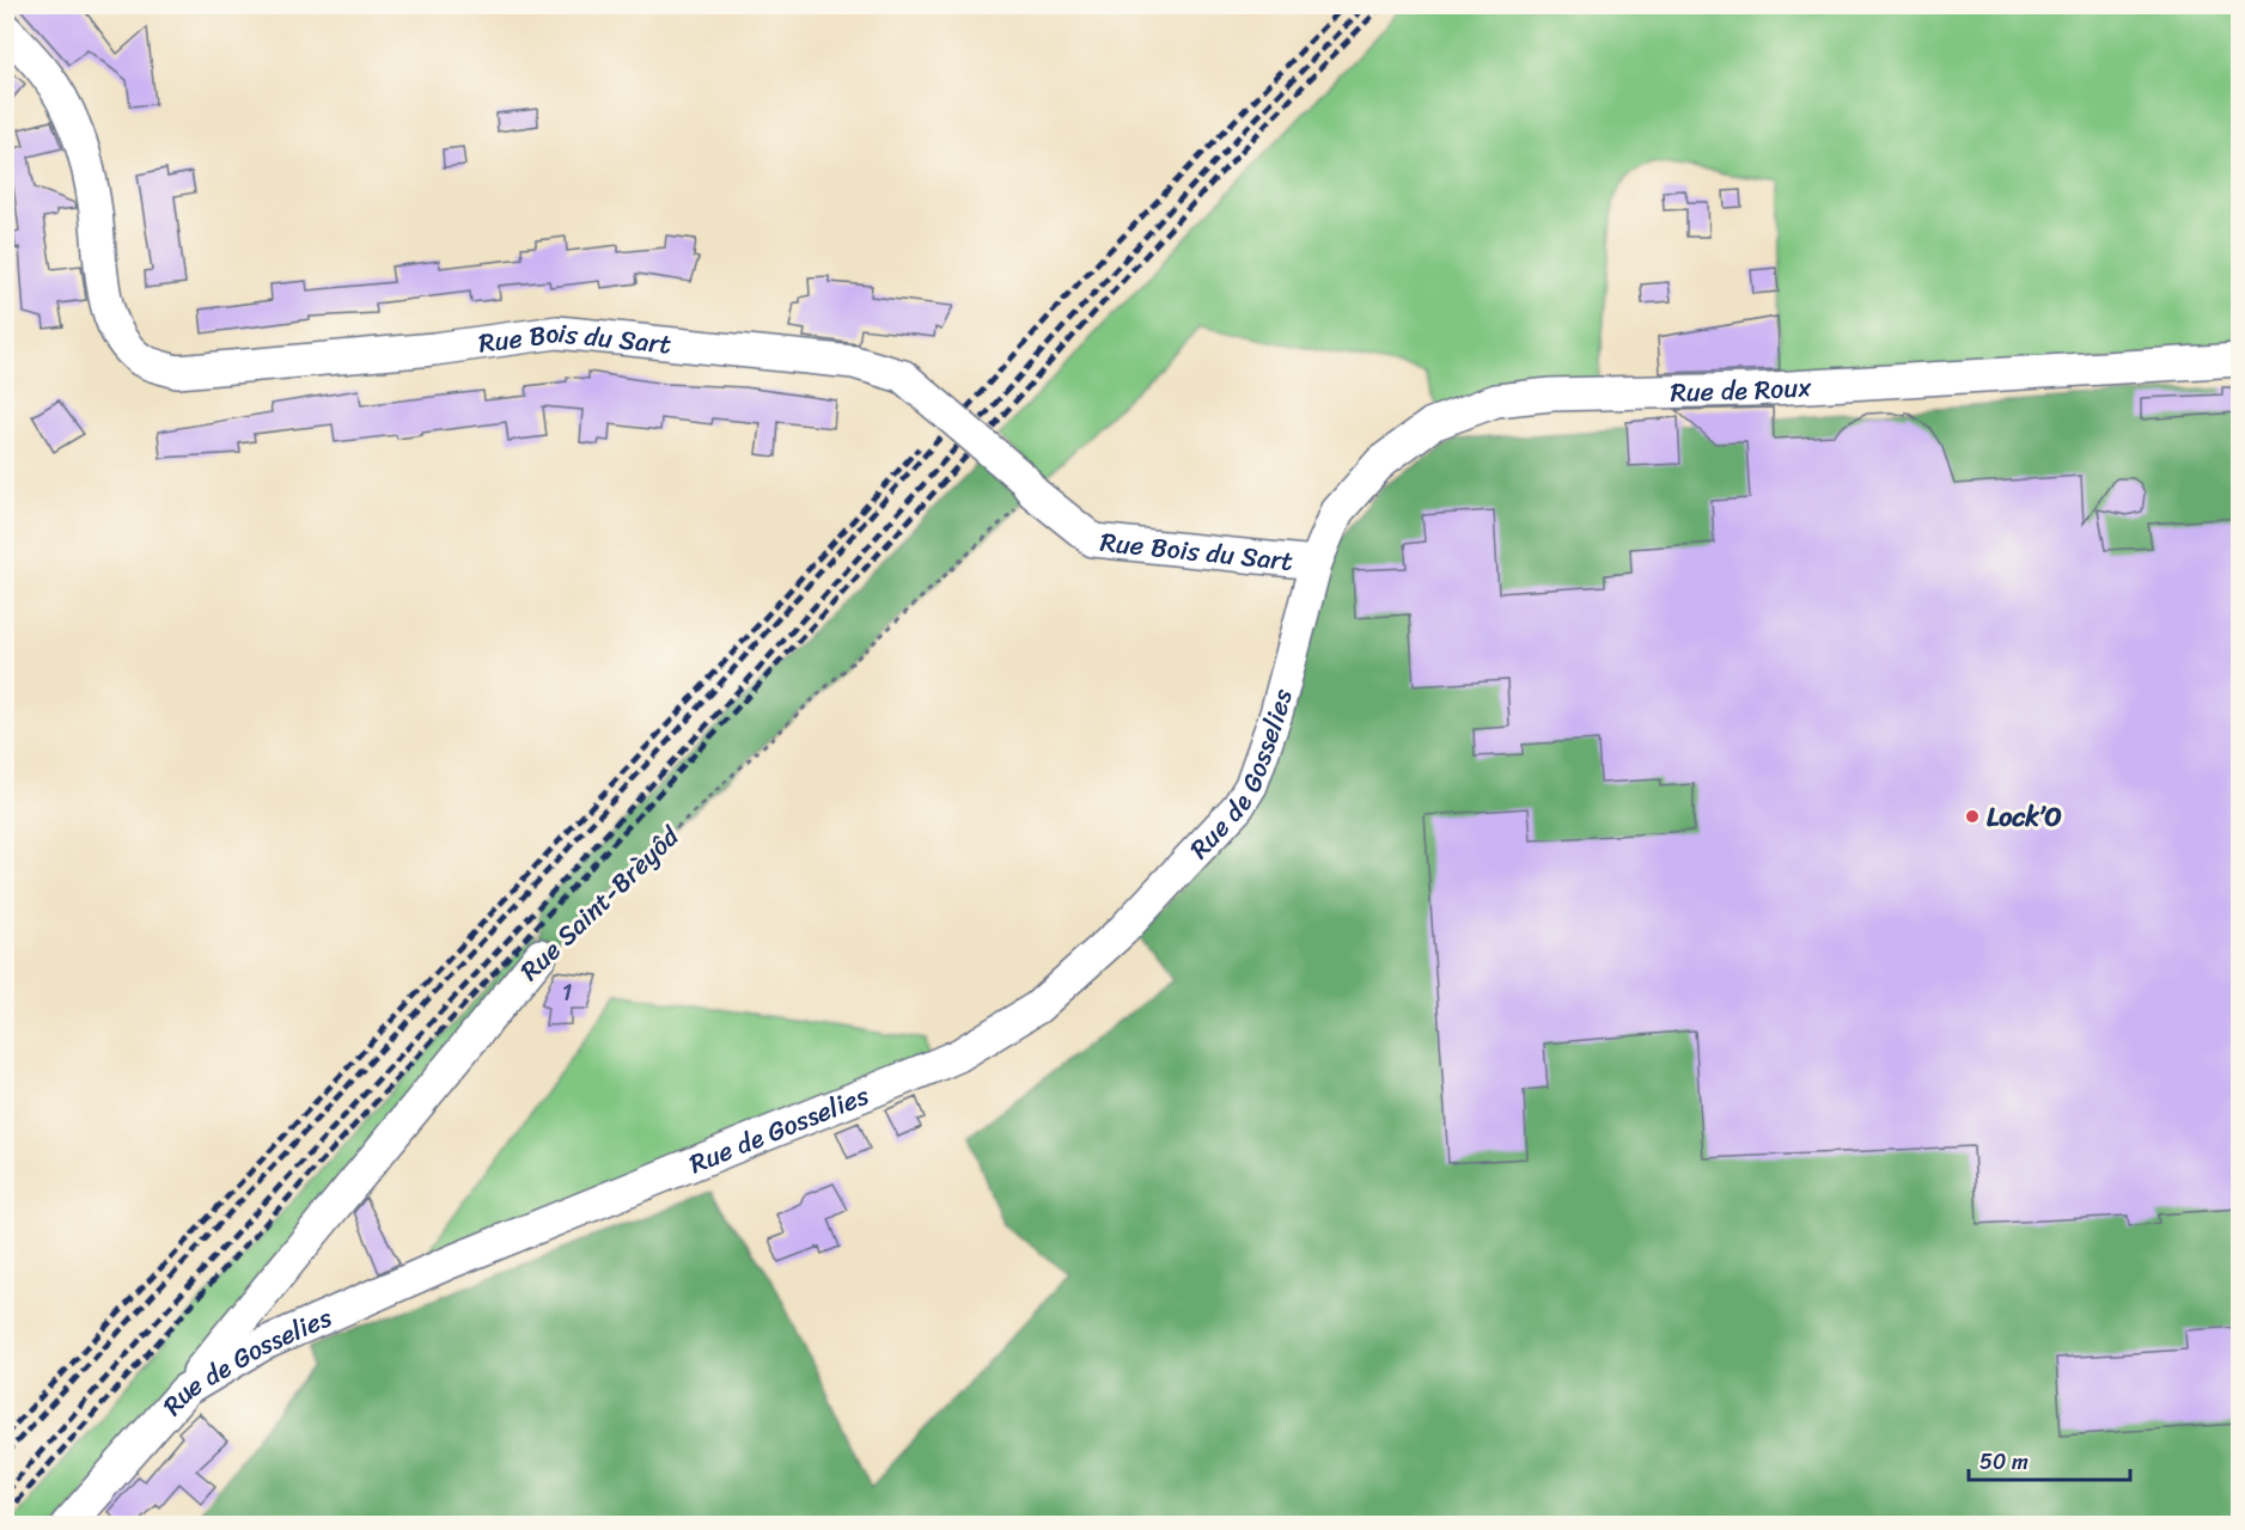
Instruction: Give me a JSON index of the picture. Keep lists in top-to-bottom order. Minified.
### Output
{"streets":{"street":["Rue Bois du Sart","Rue de Roux","Rue de Gosselies","Rue Saint-Brèyôd"]},"crossings":[["Rue Bois du Sart","Rue de Roux"],["Rue Bois du Sart","Rue de Gosselies"],["Rue Bois du Sart","Rue Saint-Brèyôd"],["Rue de Roux","Rue de Gosselies"],["Rue de Gosselies","Rue Saint-Brèyôd"]],"places":["Lock’O"],"house_numbers":["1"],"scale_bar":"50 m"}
